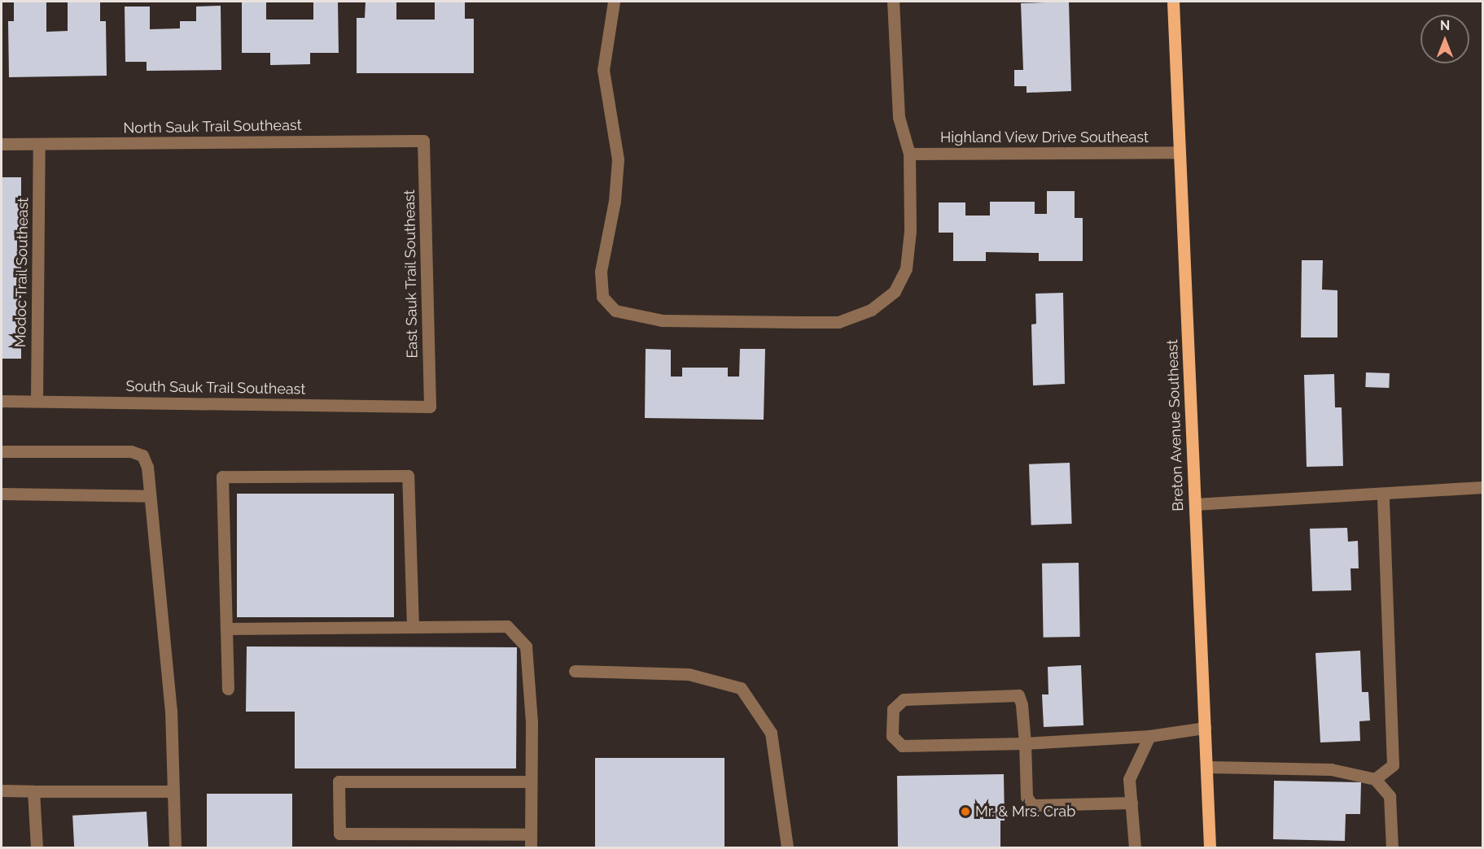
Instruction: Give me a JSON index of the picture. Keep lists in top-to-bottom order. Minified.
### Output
{"streets":{"main road":["Breton Avenue Southeast"],"street":["North Sauk Trail Southeast","Highland View Drive Southeast","Modoc Trail Southeast","East Sauk Trail Southeast","South Sauk Trail Southeast"]},"crossings":[["North Sauk Trail Southeast","Modoc Trail Southeast"],["North Sauk Trail Southeast","East Sauk Trail Southeast"],["Highland View Drive Southeast","Breton Avenue Southeast"],["Modoc Trail Southeast","South Sauk Trail Southeast"],["East Sauk Trail Southeast","South Sauk Trail Southeast"]],"places":["Mr. & Mrs. Crab"],"north":"top"}
